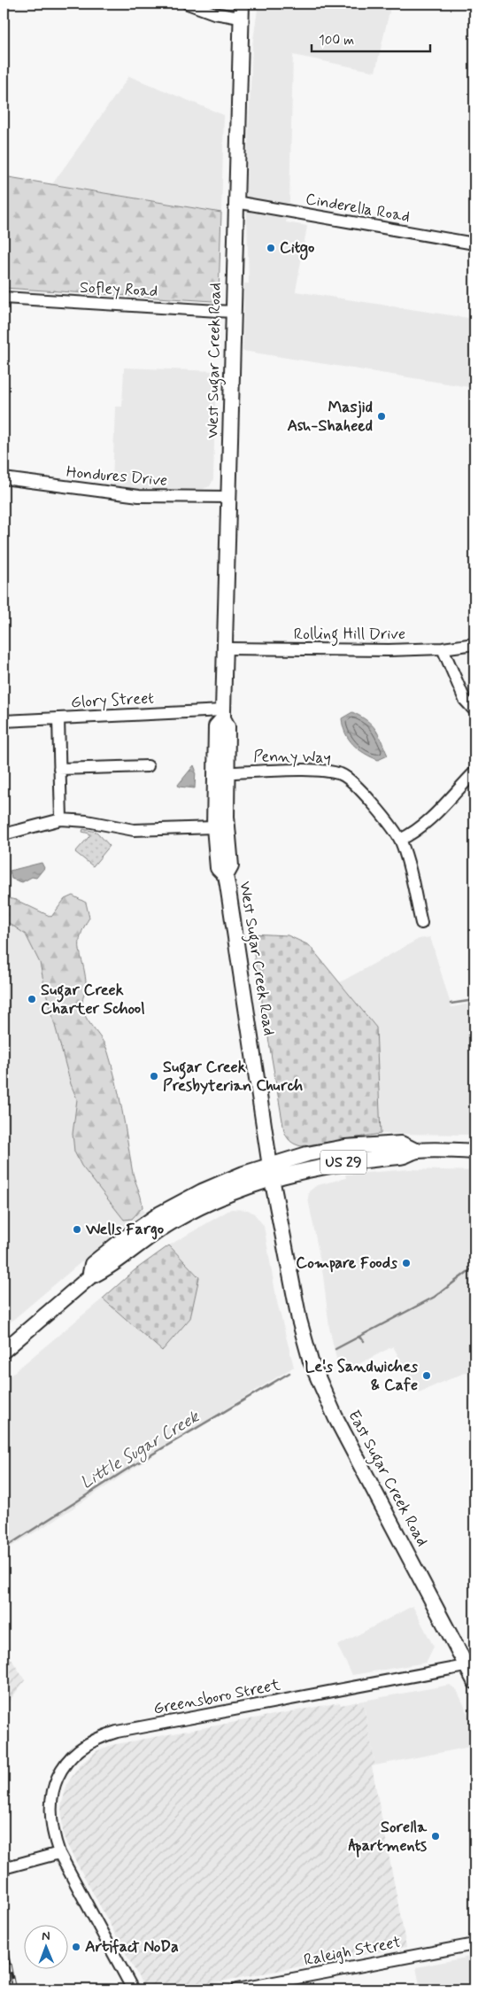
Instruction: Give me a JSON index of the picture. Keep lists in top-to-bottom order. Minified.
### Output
{"streets":{"main road":["West Sugar Creek Road","US 29","East Sugar Creek Road"],"street":["Cinderella Road","Sofley Road","Hondures Drive","Rolling Hill Drive","Glory Street","Penny Way","Greensboro Street","Raleigh Street"]},"crossings":[["Cinderella Road","West Sugar Creek Road"],["Sofley Road","West Sugar Creek Road"],["West Sugar Creek Road","Hondures Drive"],["West Sugar Creek Road","Rolling Hill Drive"],["West Sugar Creek Road","Glory Street"],["West Sugar Creek Road","Penny Way"],["West Sugar Creek Road","US 29"],["West Sugar Creek Road","East Sugar Creek Road"],["US 29","East Sugar Creek Road"],["East Sugar Creek Road","Greensboro Street"]],"water":["Little Sugar Creek"],"places":["Citgo","Masjid Ash-Shaheed","Sugar Creek Charter School","Sugar Creek Presbyterian Church","Wells Fargo","Compare Foods","Le's Sandwiches & Cafe","Sorella Apartments","Artifact NoDa"],"scale_bar":"100 m","north":"top"}
